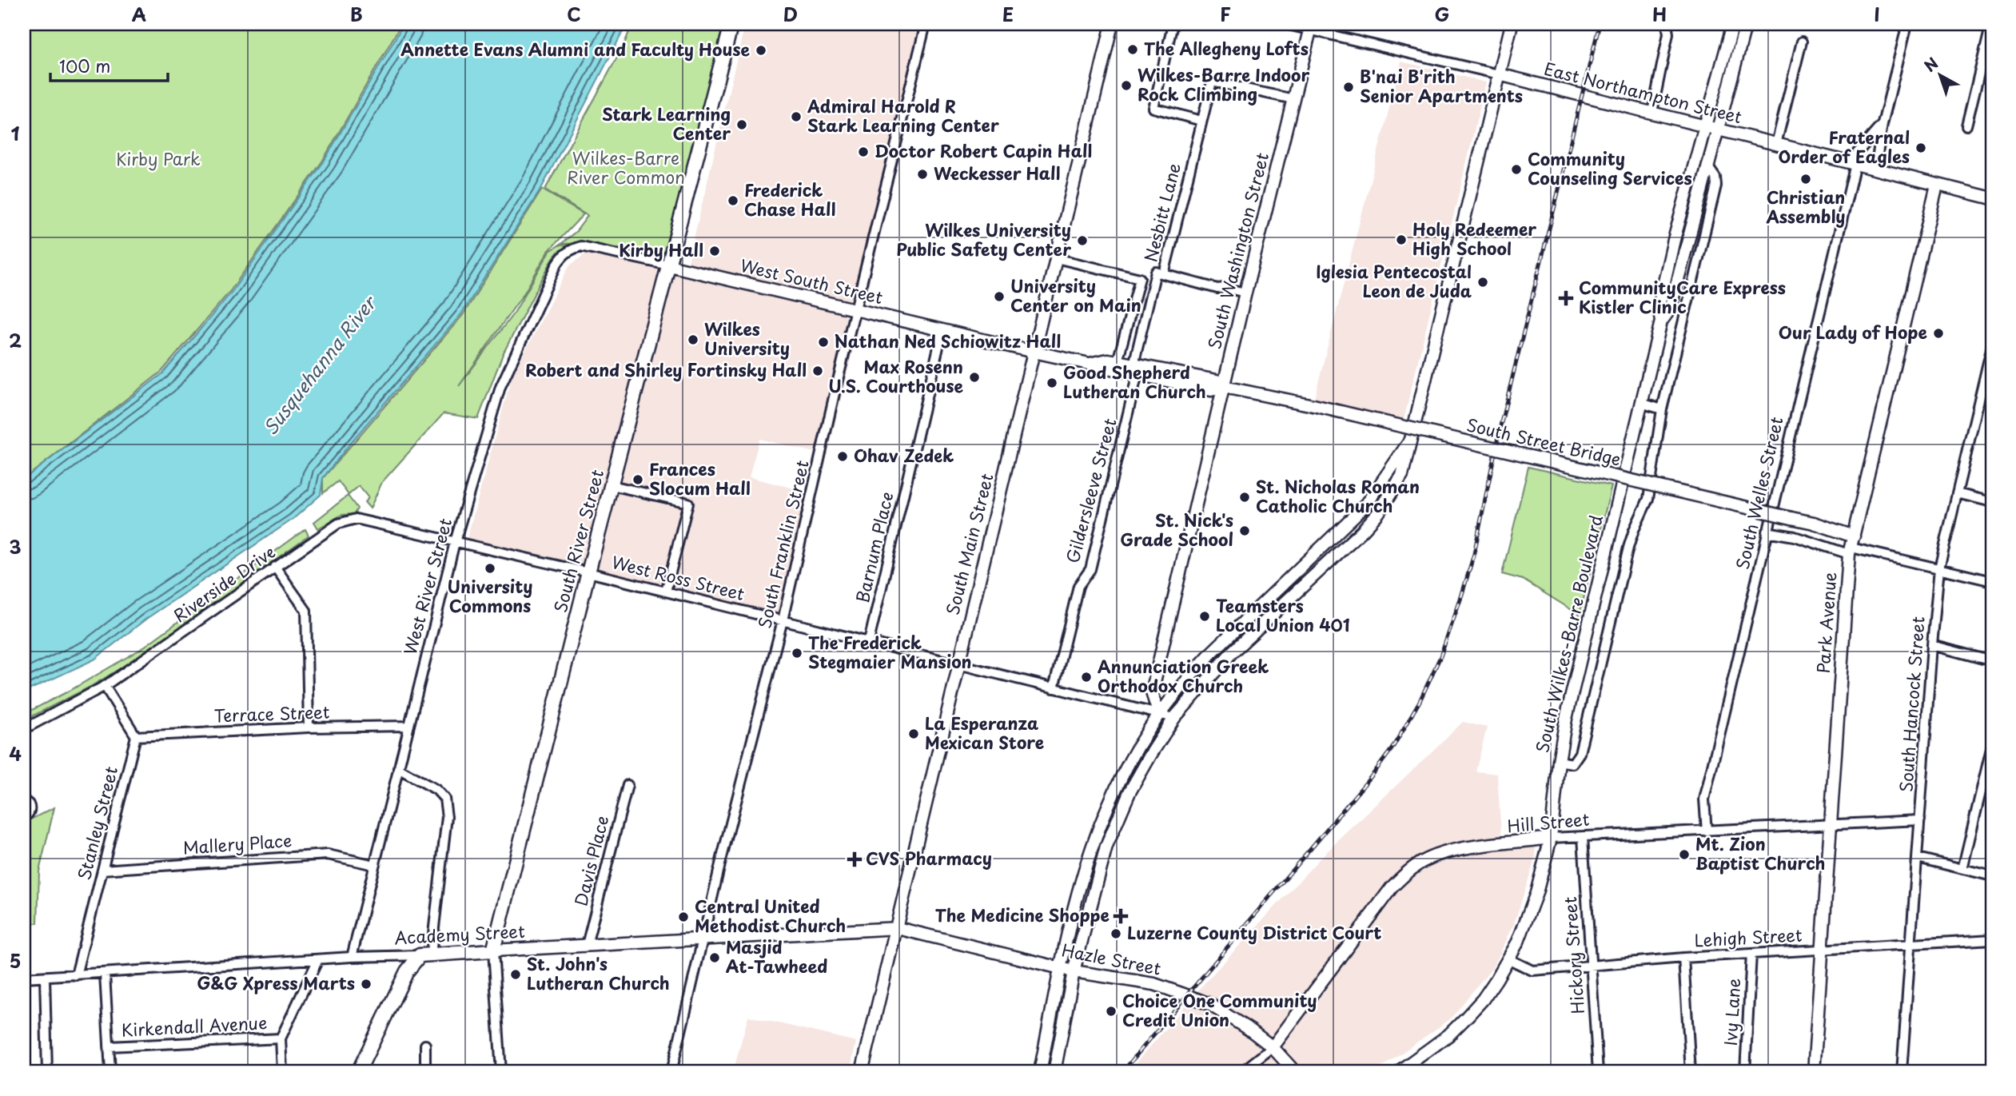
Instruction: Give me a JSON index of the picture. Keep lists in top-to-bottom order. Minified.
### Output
{"streets":{"main road":["East Northampton Street","South Washington Street","West South Street","South Street Bridge","South River Street","South Main Street","Park Avenue","South Wilkes-Barre Boulevard","Hill Street","Academy Street","Hazle Street"],"street":["Nesbitt Lane","Gildersleeve Street","South Welles Street","South Franklin Street","Barnum Place","West Ross Street","Riverside Drive","West River Street","South Hancock Street","Terrace Street","Stanley Street","Mallery Place","Davis Place","Lehigh Street","Hickory Street","Ivy Lane","Kirkendall Avenue"]},"crossings":[["East Northampton Street","South Washington Street"],["East Northampton Street","South Welles Street"],["East Northampton Street","Park Avenue"],["East Northampton Street","South Wilkes-Barre Boulevard"],["Nesbitt Lane","South Washington Street"],["Nesbitt Lane","South Street Bridge"],["Nesbitt Lane","Gildersleeve Street"],["South Washington Street","South Street Bridge"],["South Washington Street","West Ross Street"],["West South Street","South River Street"],["West South Street","South Franklin Street"],["West South Street","South Main Street"],["West South Street","Barnum Place"],["West South Street","West River Street"],["South Street Bridge","Gildersleeve Street"],["South Street Bridge","Park Avenue"],["Gildersleeve Street","West Ross Street"],["South Welles Street","Hill Street"],["South River Street","West Ross Street"],["South River Street","Academy Street"],["South Franklin Street","West Ross Street"],["South Franklin Street","Academy Street"],["South Main Street","West Ross Street"],["South Main Street","Academy Street"],["South Main Street","Hazle Street"],["Barnum Place","West Ross Street"],["West Ross Street","Riverside Drive"],["West Ross Street","West River Street"],["Riverside Drive","West River Street"],["West River Street","Terrace Street"],["West River Street","Mallery Place"],["West River Street","Academy Street"],["Park Avenue","Hill Street"],["Park Avenue","Lehigh Street"],["South Wilkes-Barre Boulevard","Hill Street"],["South Wilkes-Barre Boulevard","Lehigh Street"],["South Hancock Street","Hill Street"],["South Hancock Street","Lehigh Street"],["Terrace Street","Stanley Street"],["Stanley Street","Mallery Place"],["Stanley Street","Academy Street"],["Hill Street","Hickory Street"],["Hill Street","Hazle Street"],["Davis Place","Academy Street"],["Academy Street","Hazle Street"],["Lehigh Street","Hickory Street"],["Lehigh Street","Ivy Lane"]],"water":["Susquehanna River"],"parks":["Wilkes-Barre River Common","Kirby Park"],"places":{"other":["The Allegheny Lofts","Annette Evans Alumni and Faculty House","Wilkes-Barre Indoor Rock Climbing","B'nai B'rith Senior Apartments","Admiral Harold R Stark Learning Center","Stark Learning Center","Fraternal Order of Eagles","Doctor Robert Capin Hall","Community Counseling Services","Weckesser Hall","Christian Assembly","Frederick Chase Hall","Holy Redeemer High School","Wilkes University Public Safety Center","Kirby Hall","Iglesia Pentecostal Leon de Juda","University Center on Main","Our Lady of Hope","Wilkes University","Nathan Ned Schiowitz Hall","Robert and Shirley Fortinsky Hall","Max Rosenn U.S. Courthouse","Good Shepherd Lutheran Church","Ohav Zedek","Frances Slocum Hall","St. Nicholas Roman Catholic Church","St. Nick's Grade School","University Commons","Teamsters Local Union 401","The Frederick Stegmaier Mansion","Annunciation Greek Orthodox Church","La Esperanza Mexican Store","Mt. Zion Baptist Church","Central United Methodist Church","Luzerne County District Court","Masjid At-Tawheed","St. John's Lutheran Church","G&G Xpress Marts","Choice One Community Credit Union"],"health":["CommunityCare Express Kistler Clinic","CVS Pharmacy","The Medicine Shoppe"]},"scale_bar":"100 m","north":"top left","grid":{"columns":["A","B","C","D","E","F","G","H","I"],"rows":["1","2","3","4","5"]}}
